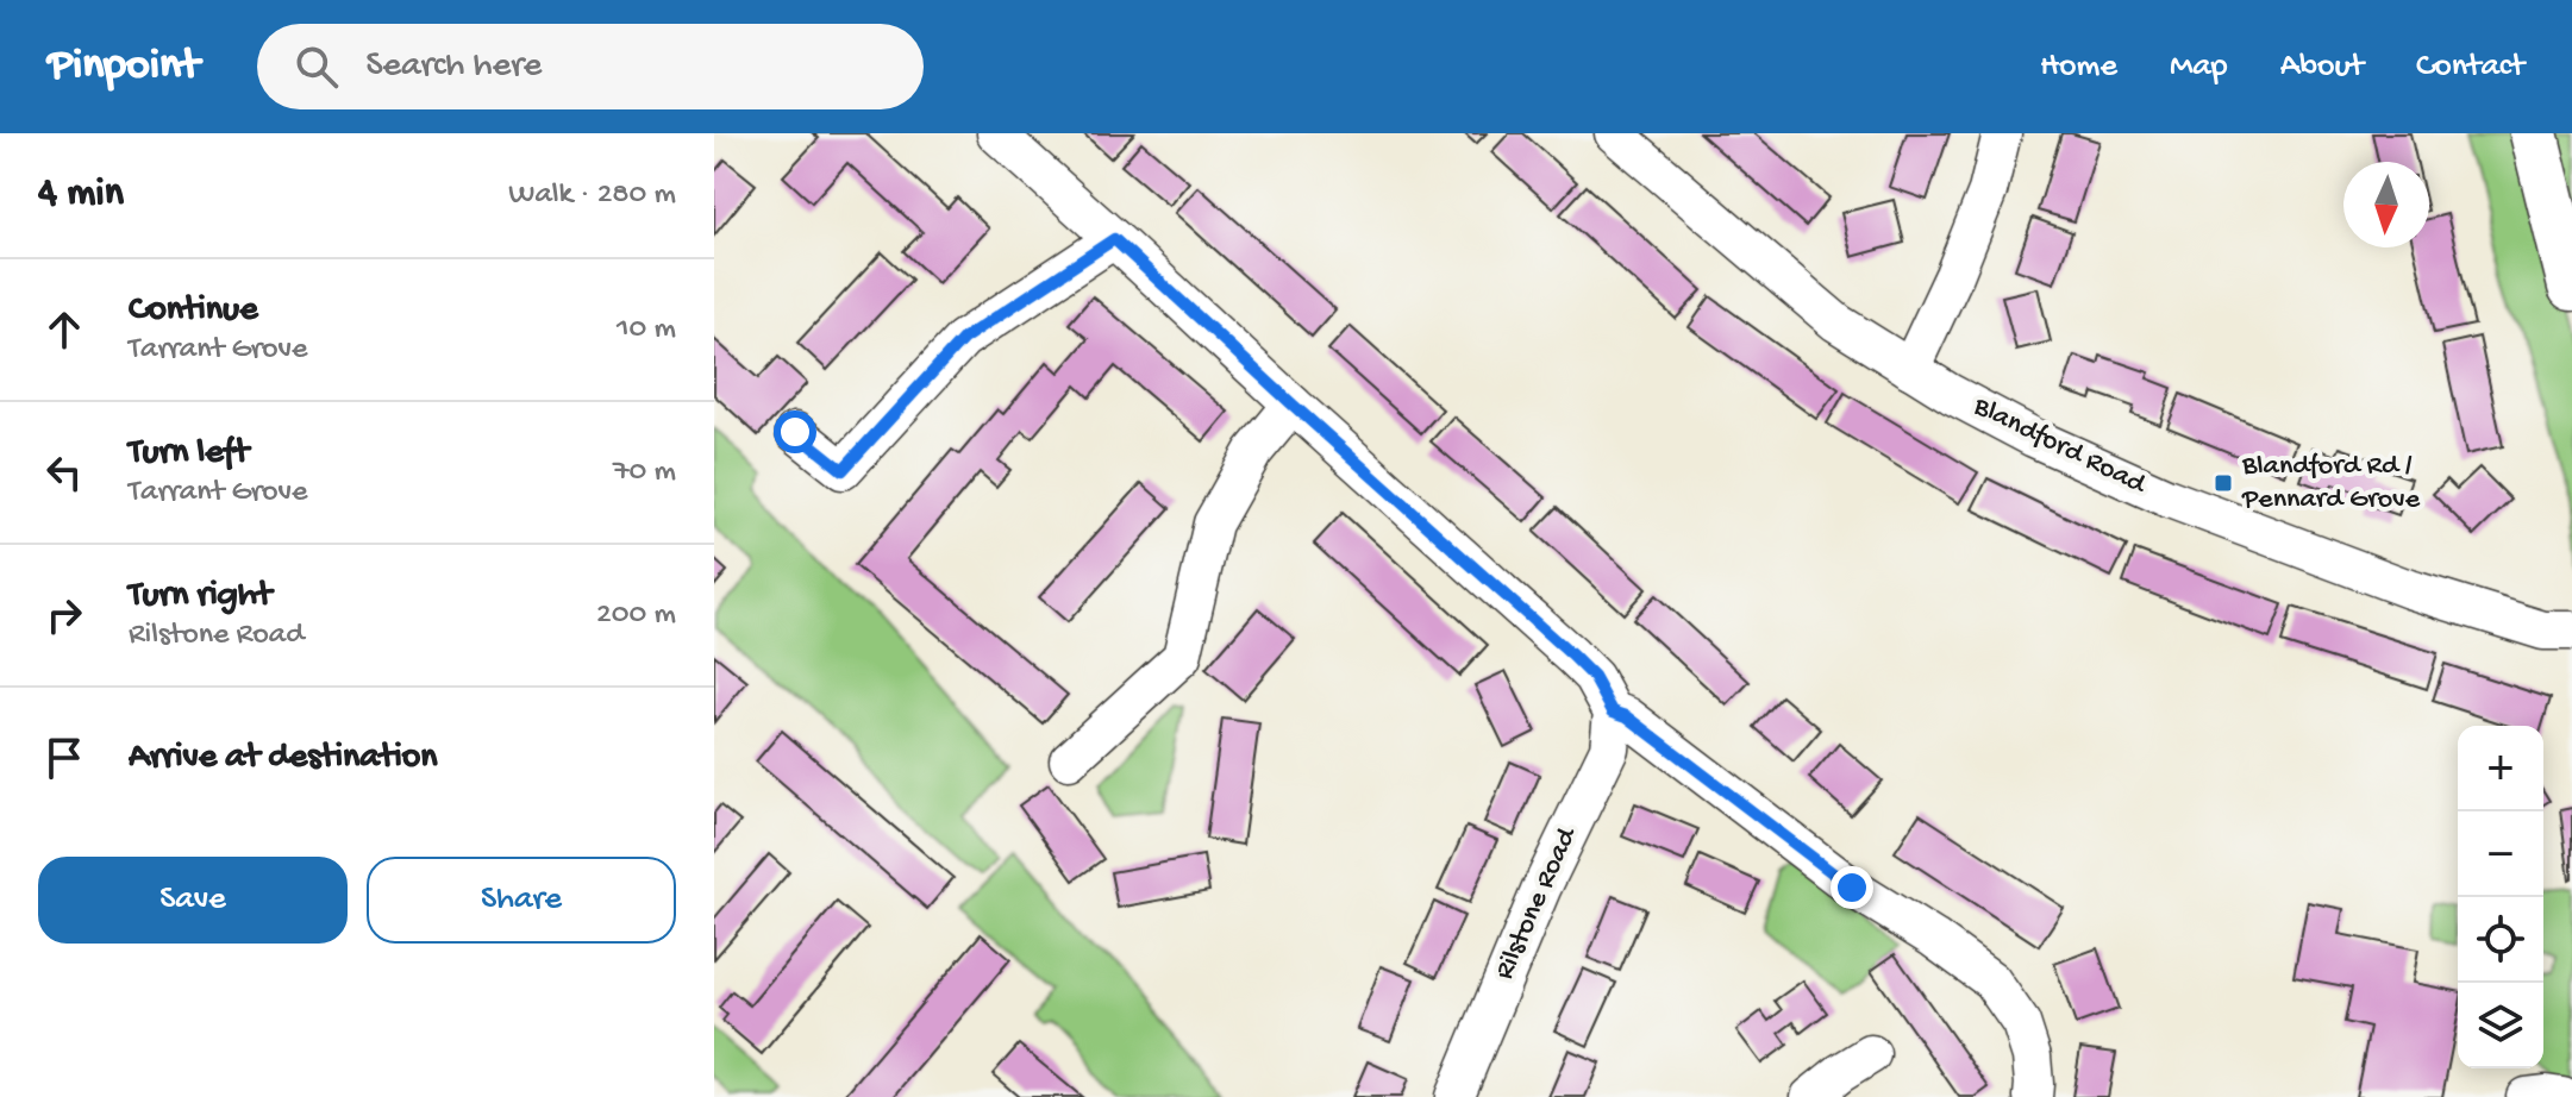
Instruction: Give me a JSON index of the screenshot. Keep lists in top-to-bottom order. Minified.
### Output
{"streets":{"street":["Blandford Road","Rilstone Road"]},"places":{"transit":["Blandford Rd / Pennard Grove"]},"north":"bottom","page":{"header":"Pinpoint","search":"Search here","nav":["Home","Map","About","Contact"],"heading":["4 min","Walk · 280 m"],"list":[["Continue","Tarrant Grove","10 m"],["Turn left","Tarrant Grove","70 m"],["Turn right","Rilstone Road","200 m"],"Arrive at destination"],"map_buttons":["+","−"],"buttons":["Save","Share"]}}
